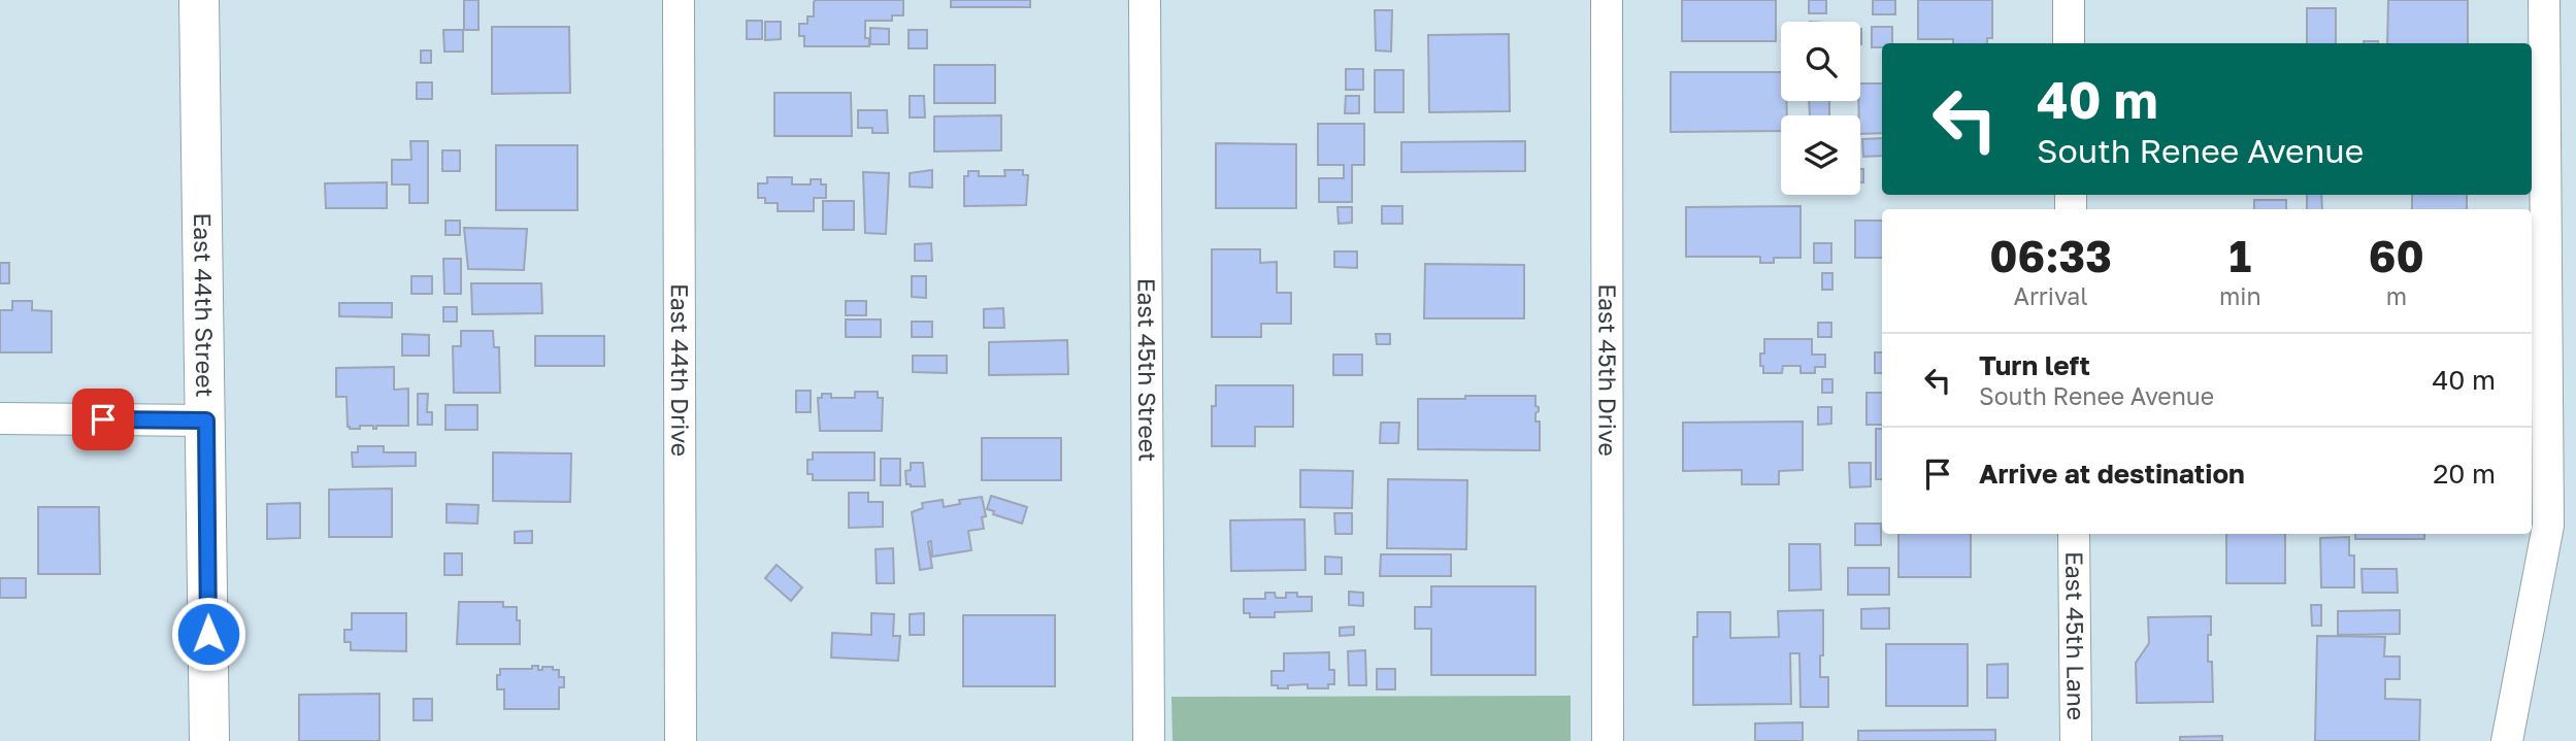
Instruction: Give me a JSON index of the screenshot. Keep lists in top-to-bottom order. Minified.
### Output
{"streets":{"street":["East 44th Street","East 44th Drive","East 45th Street","East 45th Drive","East 45th Lane"]},"page":{"turn":["40 m","South Renee Avenue"],"eta":["06:33","Arrival","1","min","60","m"],"list":[{"name":"Turn left","note":"South Renee Avenue","value":"40 m"},{"name":"Arrive at destination","value":"20 m"}]}}
